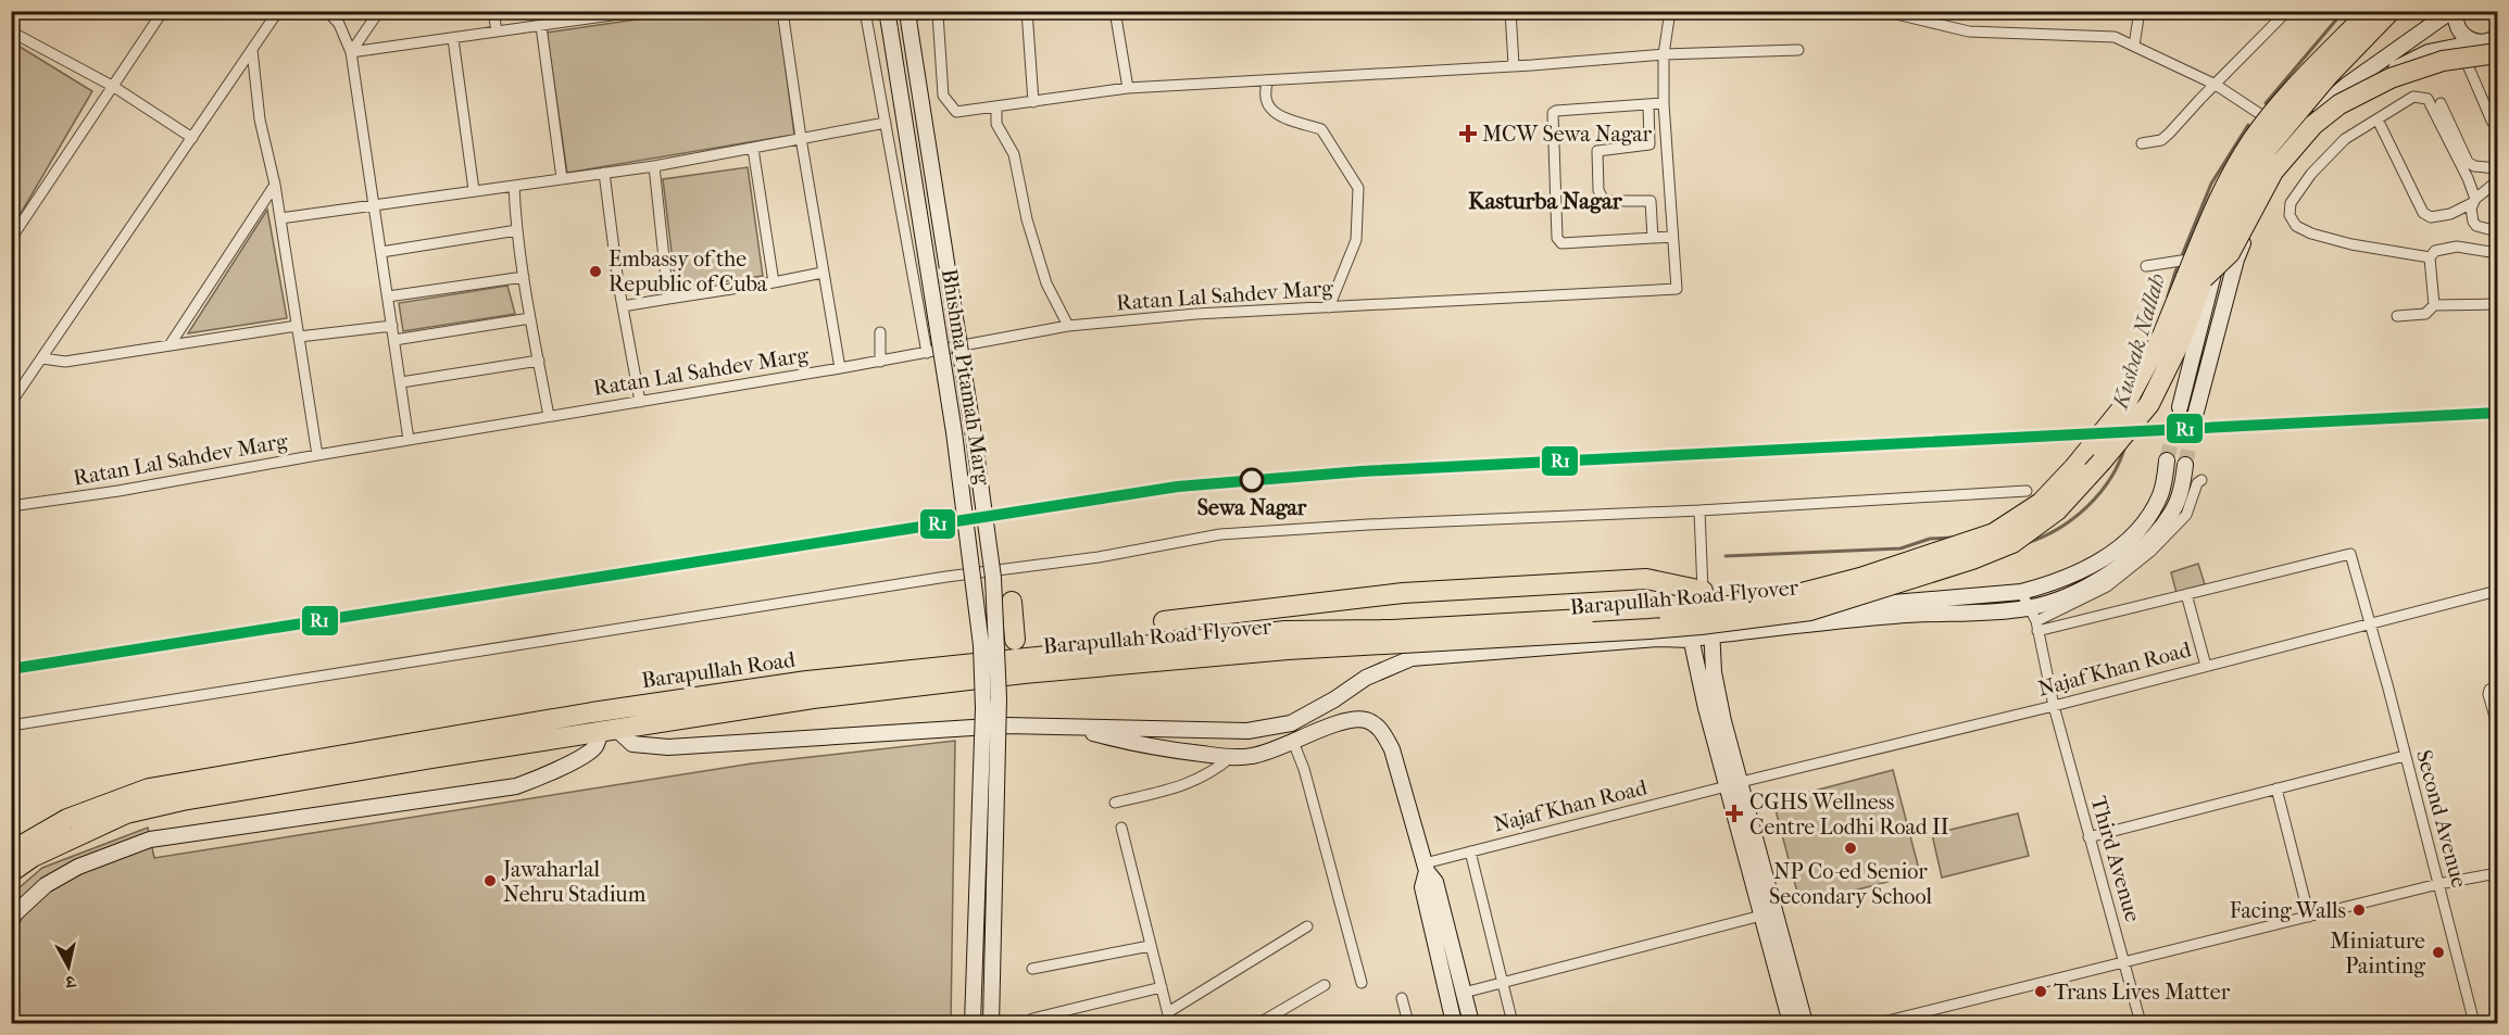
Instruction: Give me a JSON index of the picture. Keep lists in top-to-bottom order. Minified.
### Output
{"streets":{"highway":["Barapullah Road Flyover","Barapullah Road"],"street":["Ratan Lal Sahdev Marg","Bhishma Pitamah Marg","Najaf Khan Road","Second Avenue","Third Avenue"]},"crossings":[["Barapullah Road Flyover","Barapullah Road"],["Najaf Khan Road","Second Avenue"],["Najaf Khan Road","Third Avenue"]],"districts":["Kasturba Nagar"],"water":["Kushak Nallah"],"places":{"health":["MCW Sewa Nagar","CGHS Wellness Centre Lodhi Road II"],"other":["Embassy of the Republic of Cuba","Sewa Nagar","NP Co-ed Senior Secondary School","Jawaharlal Nehru Stadium","Facing Walls","Miniature Painting","Trans Lives Matter"]},"lines":["transit line R1"],"north":"bottom"}
